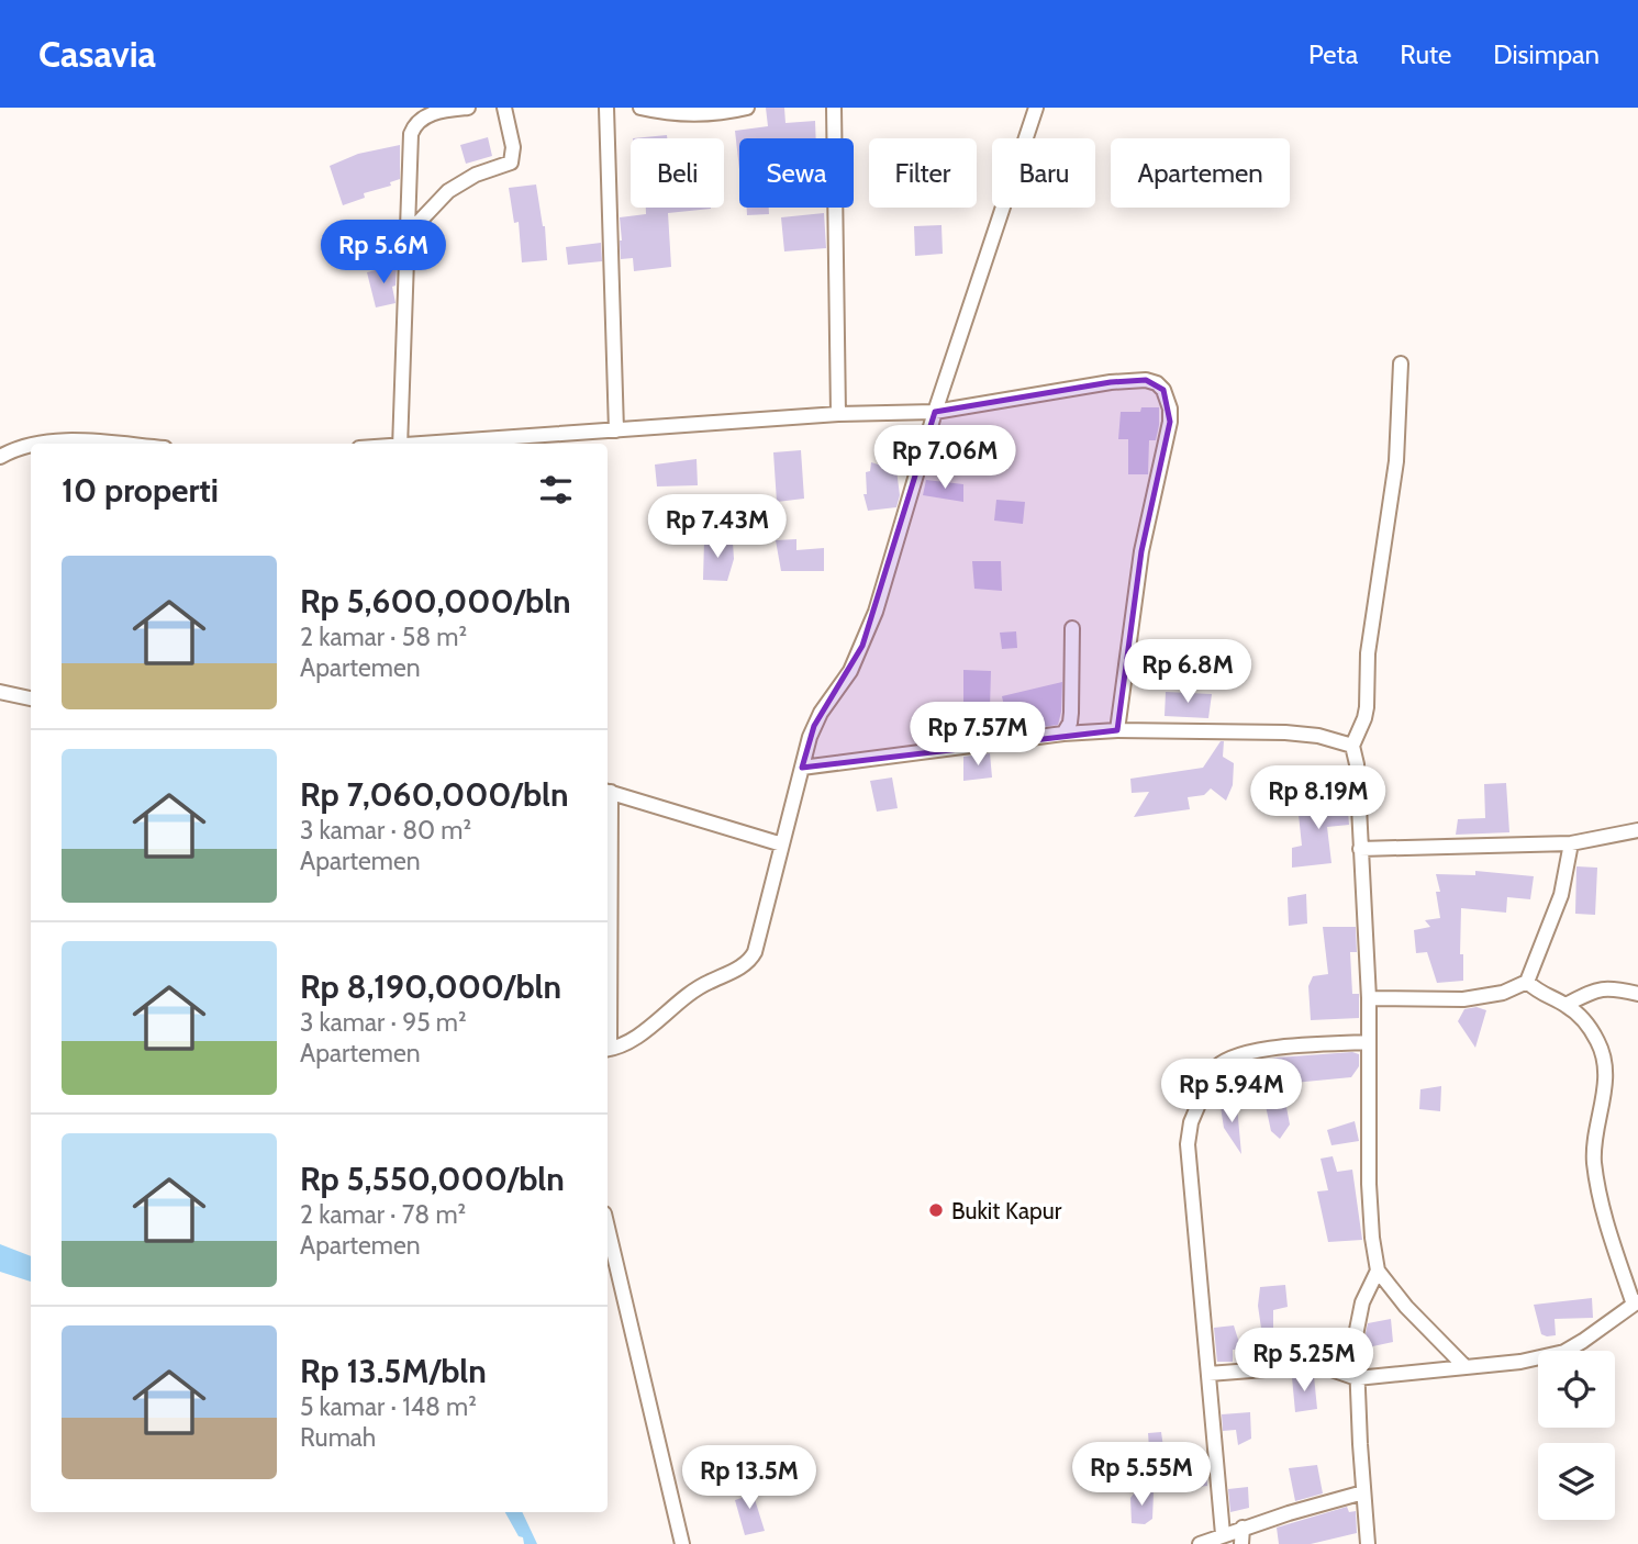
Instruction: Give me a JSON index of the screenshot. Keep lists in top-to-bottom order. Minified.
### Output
{"places":["Bukit Kapur"],"page":{"header":"Casavia","nav":["Peta","Rute","Disimpan"],"chip":["Beli","Sewa","Filter","Baru","Apartemen"],"price":["Rp 5.6M","Rp 7.06M","Rp 7.43M","Rp 6.8M","Rp 7.57M","Rp 8.19M","Rp 5.94M","Rp 5.25M","Rp 5.55M","Rp 13.5M"],"heading":"10 properti","list":[{"name":"Rp 5,600,000/bln","note":"2 kamar · 58 m² · Apartemen"},{"name":"Rp 7,060,000/bln","note":"3 kamar · 80 m² · Apartemen"},{"name":"Rp 8,190,000/bln","note":"3 kamar · 95 m² · Apartemen"},{"name":"Rp 5,550,000/bln","note":"2 kamar · 78 m² · Apartemen"},{"name":"Rp 13.5M/bln","note":"5 kamar · 148 m² · Rumah"}]}}
